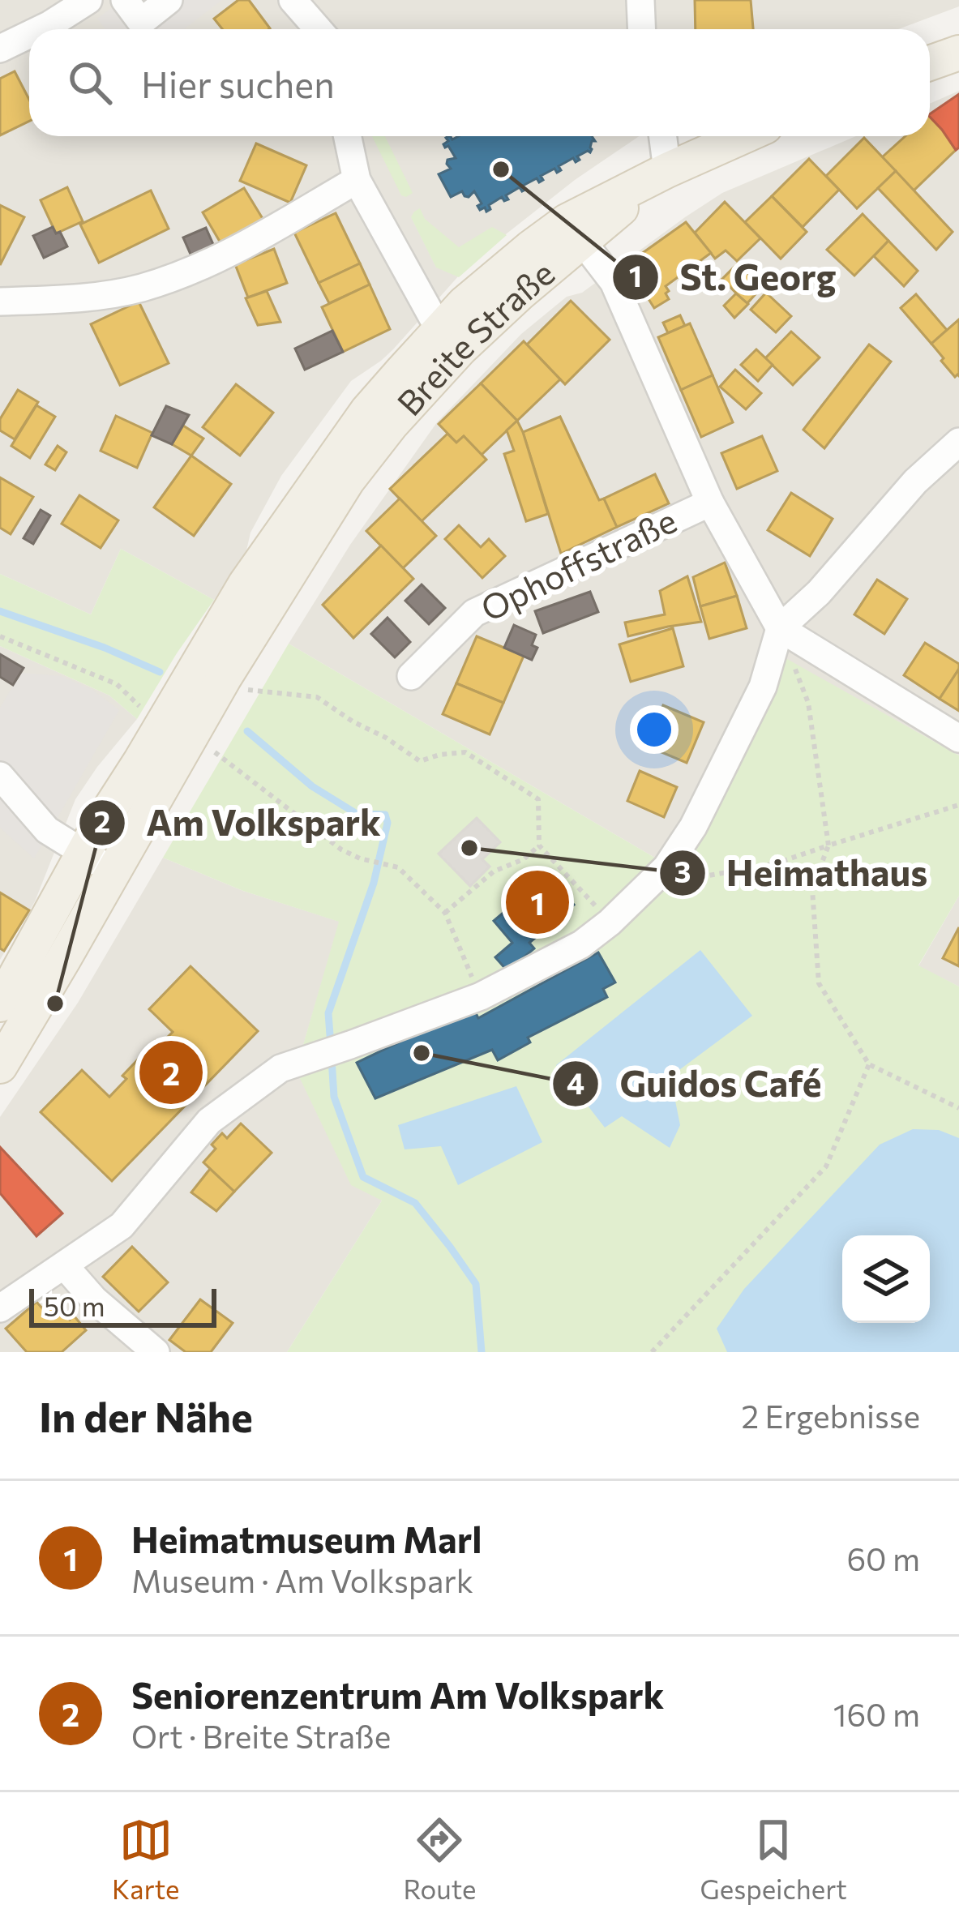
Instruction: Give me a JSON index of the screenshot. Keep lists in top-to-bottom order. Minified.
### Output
{"streets":{"main road":["Breite Straße"],"street":["Ophoffstraße"]},"crossings":[["Breite Straße","Ophoffstraße"]],"places":["St. Georg","Heimathaus","Am Volkspark","Guidos Café"],"scale_bar":"50 m","page":{"search":"Hier suchen","pins":["1","2"],"scale":"50 m","heading":["In der Nähe","2 Ergebnisse"],"list":[{"mark":"1","name":"Heimatmuseum Marl","note":"Museum · Am Volkspark","value":"60 m"},{"mark":"2","name":"Seniorenzentrum Am Volkspark","note":"Ort · Breite Straße","value":"160 m"}],"nav":["Karte","Route","Gespeichert"]}}
